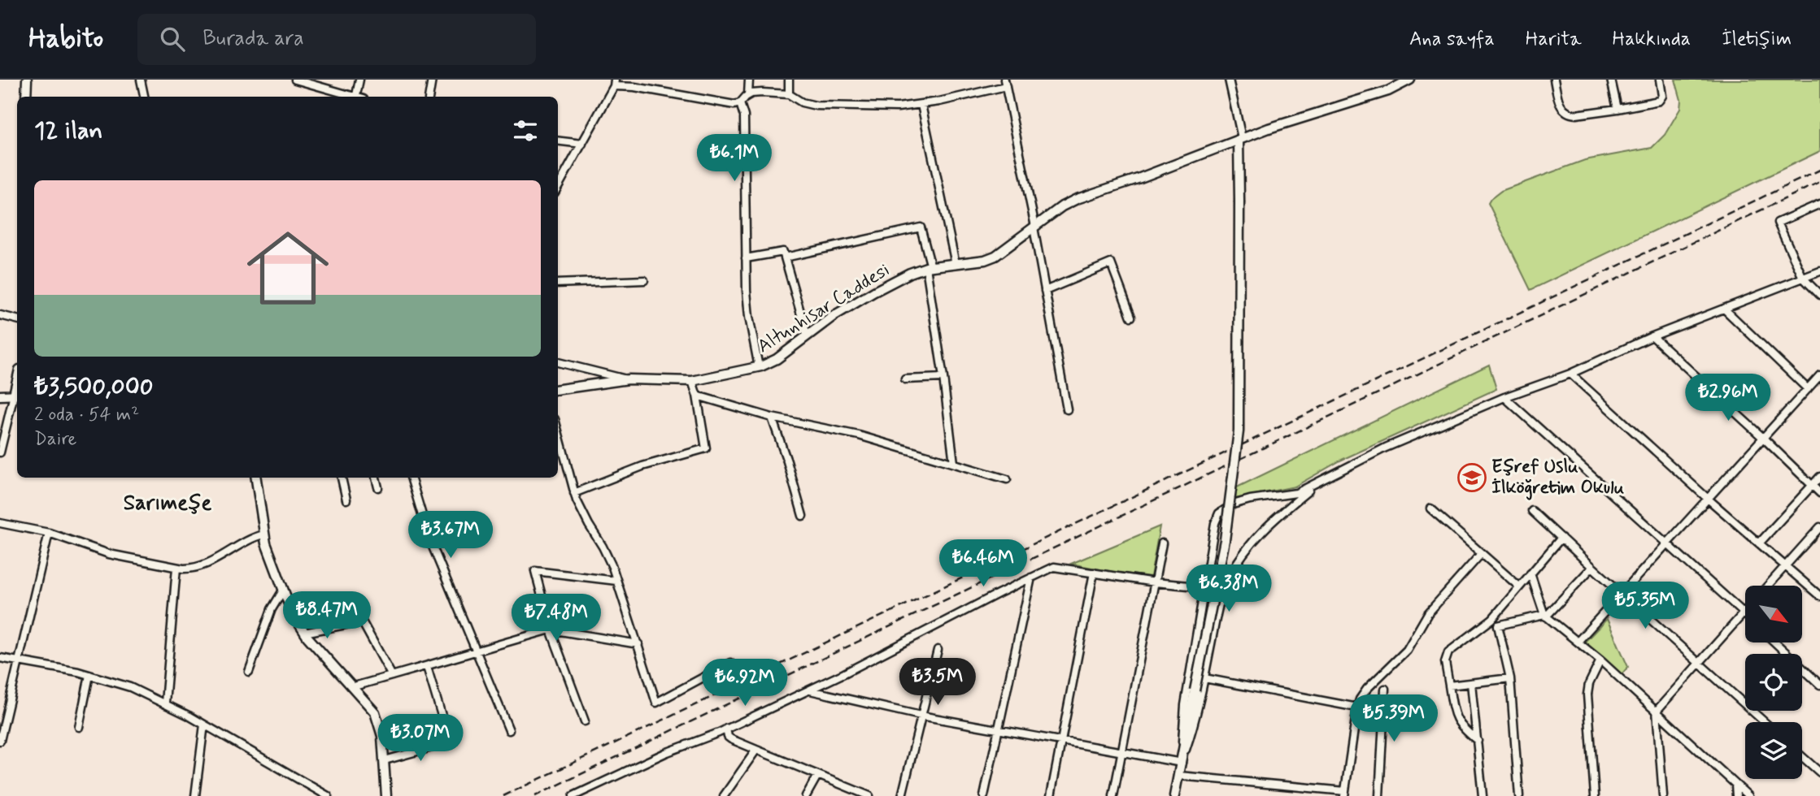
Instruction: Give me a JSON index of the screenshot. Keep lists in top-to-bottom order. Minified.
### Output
{"streets":{"street":["Altunhisar Caddesi"]},"districts":["Sarımeşe"],"places":{"school or university":["Eşref Uslu İlköğretim Okulu"]},"north":"bottom right","page":{"header":"Habito","search":"Burada ara","nav":["Ana sayfa","Harita","Hakkında","İletişim"],"heading":"12 ilan","price":["₺6.1M","₺2.96M","₺3.67M","₺6.46M","₺6.38M","₺5.35M","₺8.47M","₺7.48M","₺3.5M","₺6.92M","₺5.39M","₺3.07M"],"list":[{"name":"₺3,500,000","note":"2 oda · 54 m² · Daire"}]}}
